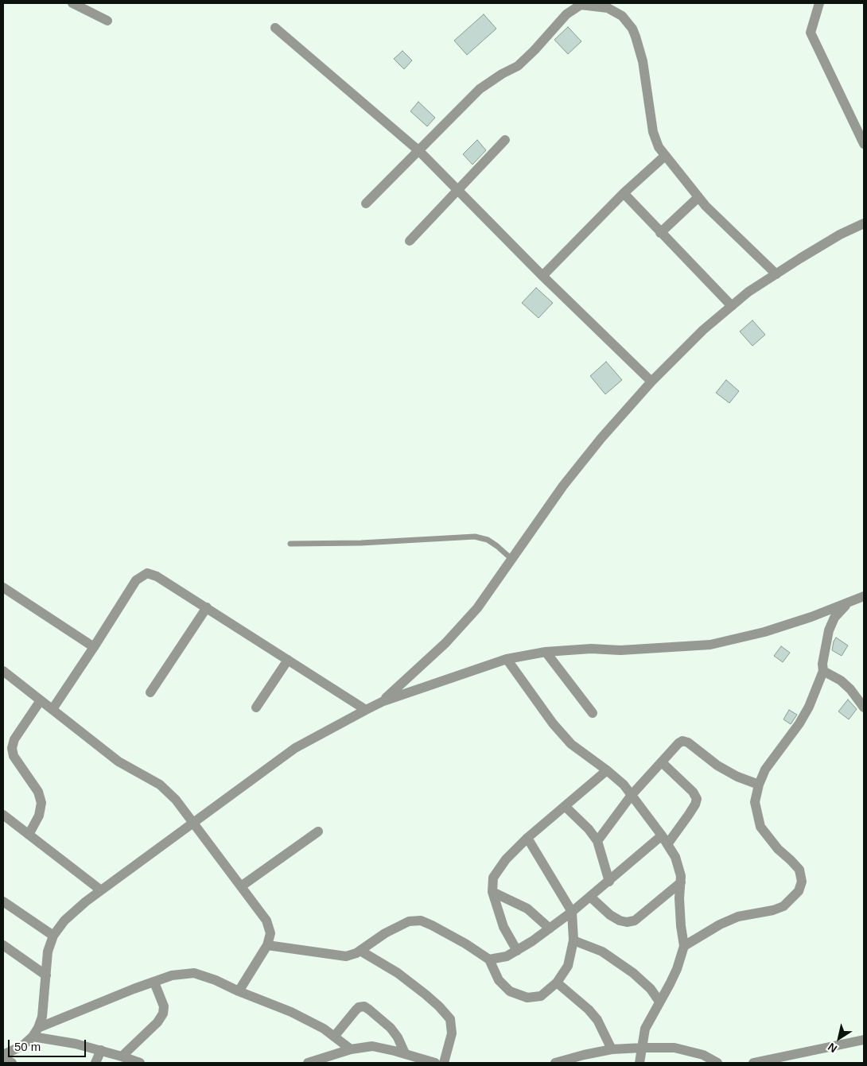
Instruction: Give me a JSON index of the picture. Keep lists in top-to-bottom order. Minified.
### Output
{"scale_bar":"50 m","north":"bottom left"}
